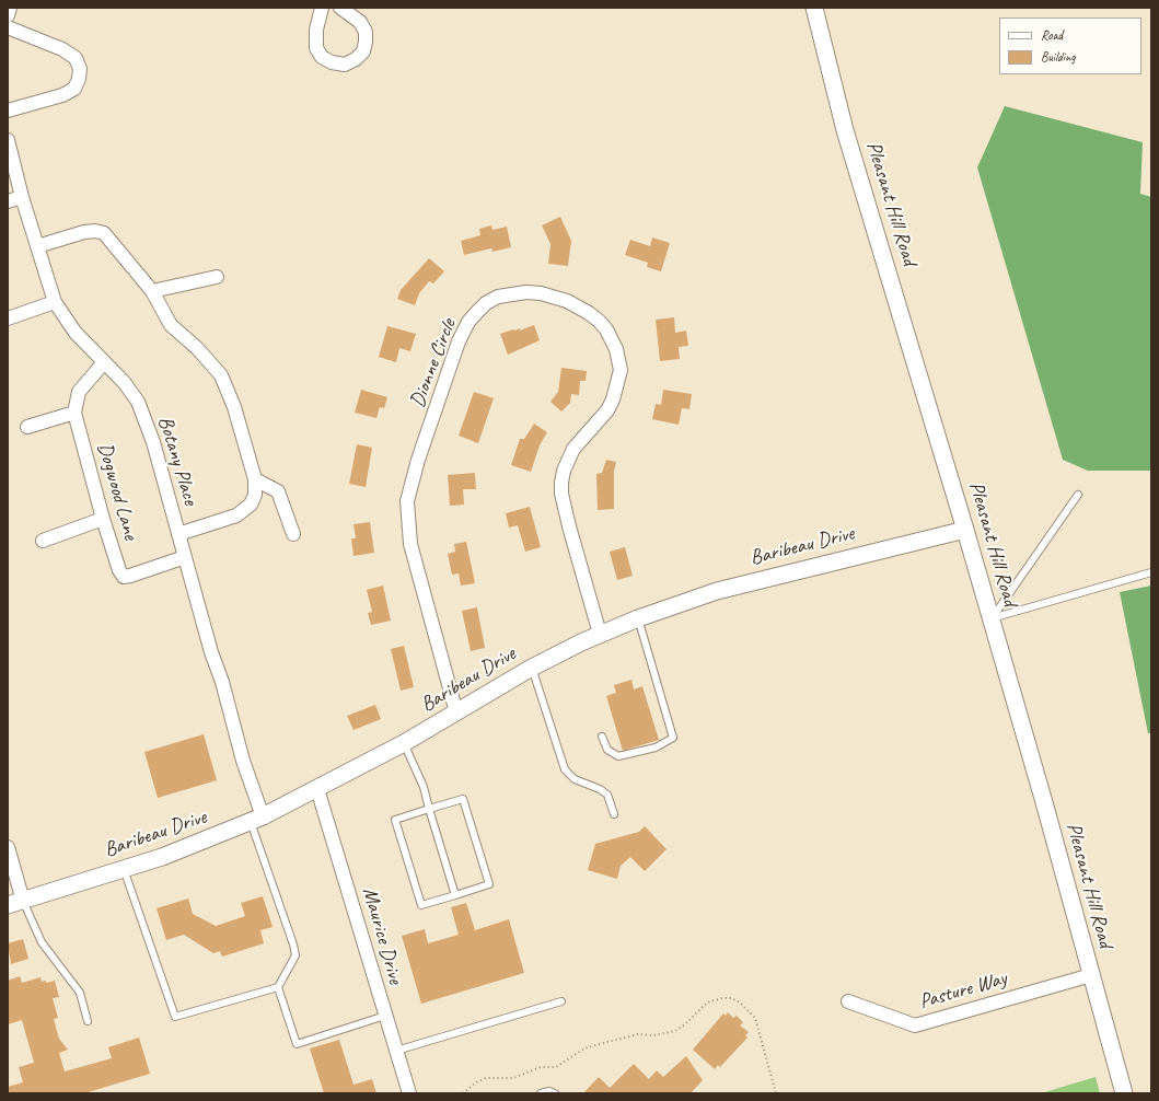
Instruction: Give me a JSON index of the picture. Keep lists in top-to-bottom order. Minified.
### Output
{"streets":{"street":["Pleasant Hill Road","Dionne Circle","Botany Place","Dogwood Lane","Baribeau Drive","Maurice Drive","Pasture Way"]},"crossings":[["Pleasant Hill Road","Baribeau Drive"],["Pleasant Hill Road","Pasture Way"],["Dionne Circle","Baribeau Drive"],["Botany Place","Dogwood Lane"],["Botany Place","Baribeau Drive"],["Baribeau Drive","Maurice Drive"]],"legend":["Road","Building"]}
